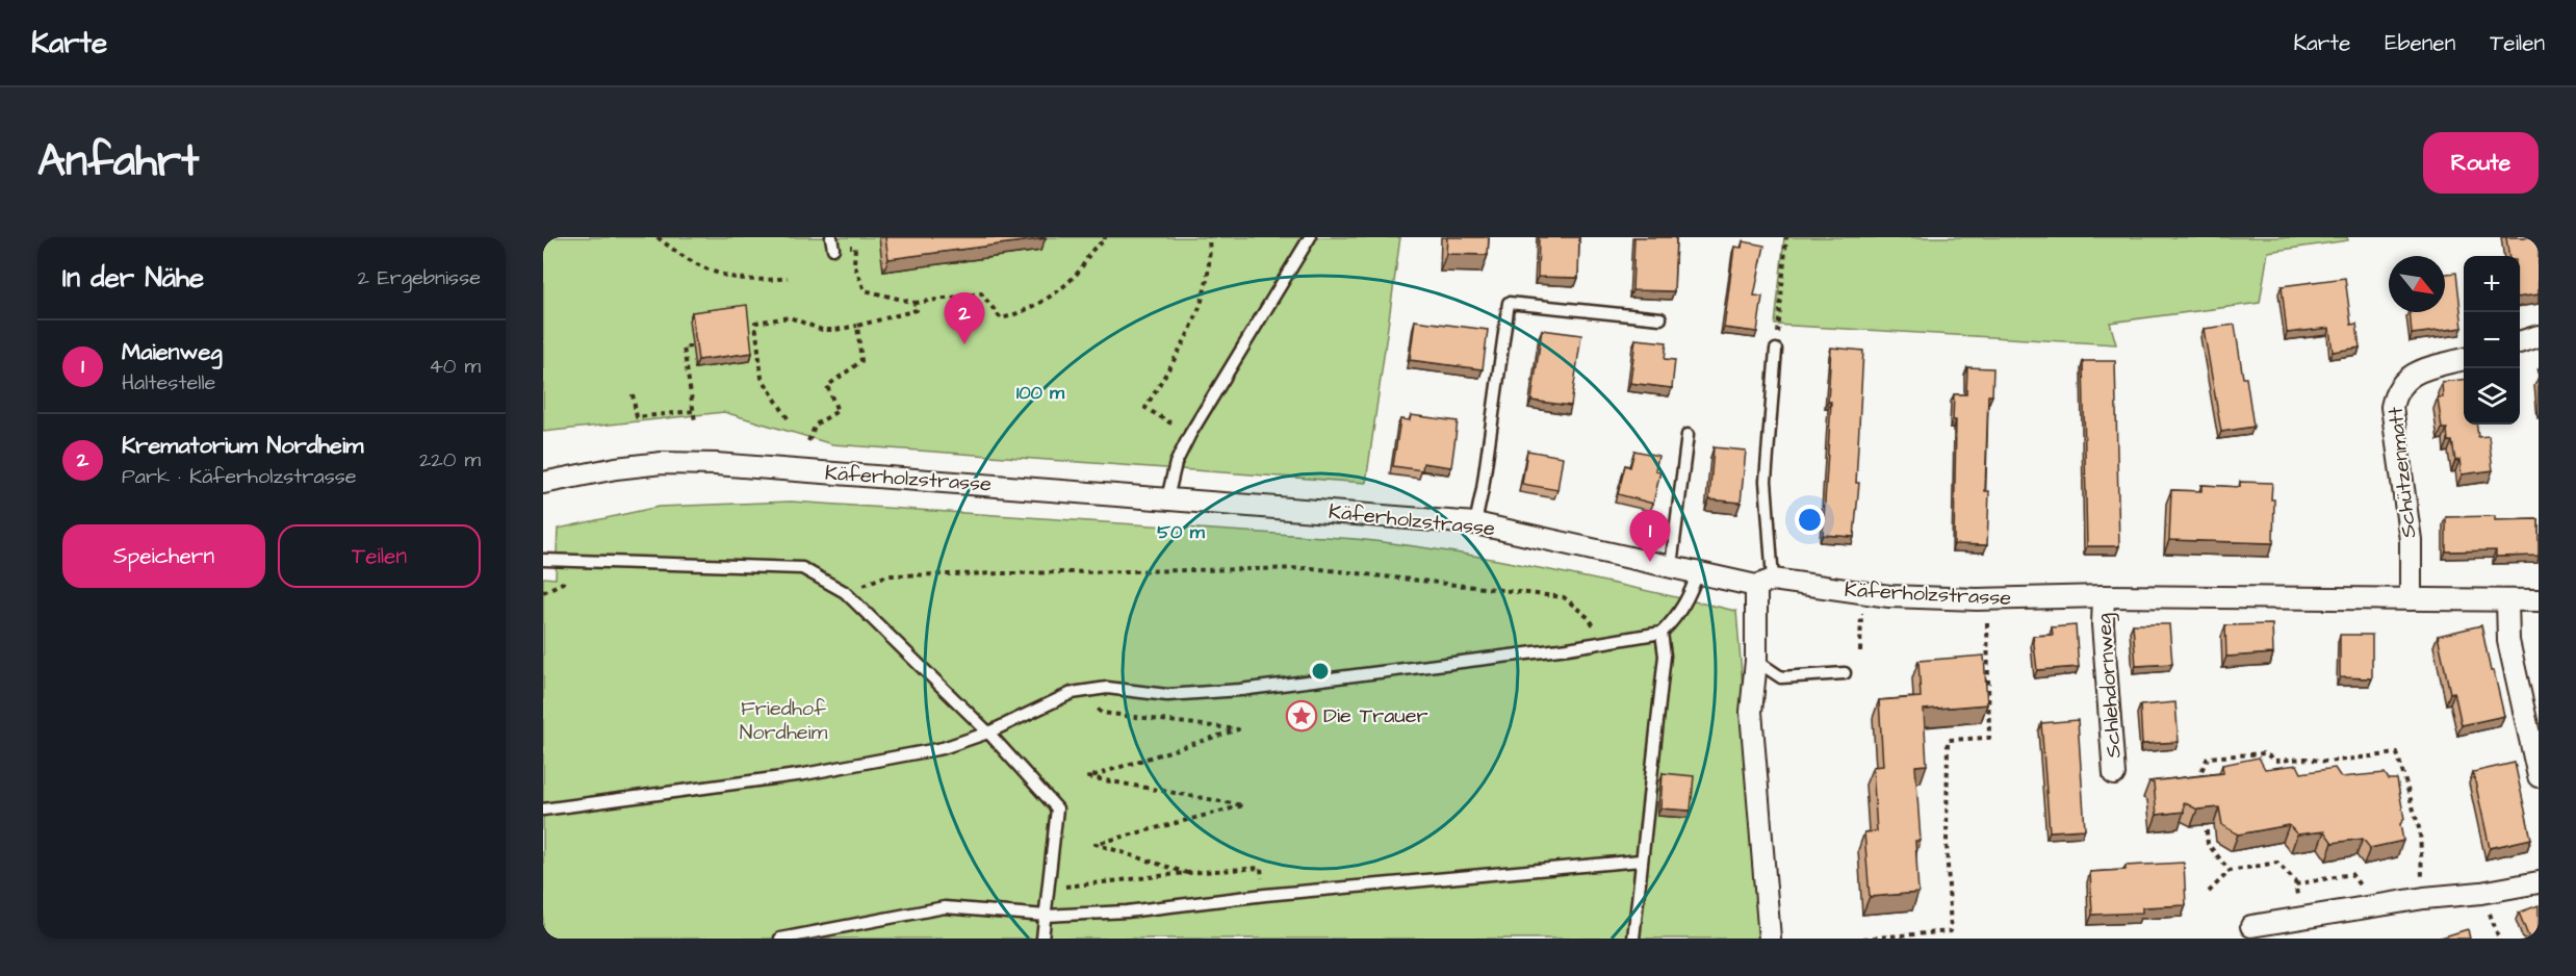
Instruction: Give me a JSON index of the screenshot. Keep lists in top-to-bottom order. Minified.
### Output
{"streets":{"street":["Schützenmatt","Käferholzstrasse","Schlehdornweg"]},"crossings":[["Schützenmatt","Käferholzstrasse"],["Käferholzstrasse","Schlehdornweg"]],"parks":["Friedhof Nordheim"],"places":{"place":["Die Trauer"]},"north":"bottom right","page":{"header":"Karte","nav":["Karte","Ebenen","Teilen"],"title":"Anfahrt","buttons":["Route",["Speichern","Teilen"]],"heading":["In der Nähe","2 Ergebnisse"],"map_buttons":["+","−"],"pins":["2","1"],"list":[{"mark":"1","name":"Maienweg","note":"Haltestelle","value":"40 m"},{"mark":"2","name":"Krematorium Nordheim","note":"Park · Käferholzstrasse","value":"220 m"}]},"rings":["100 m","50 m"]}
